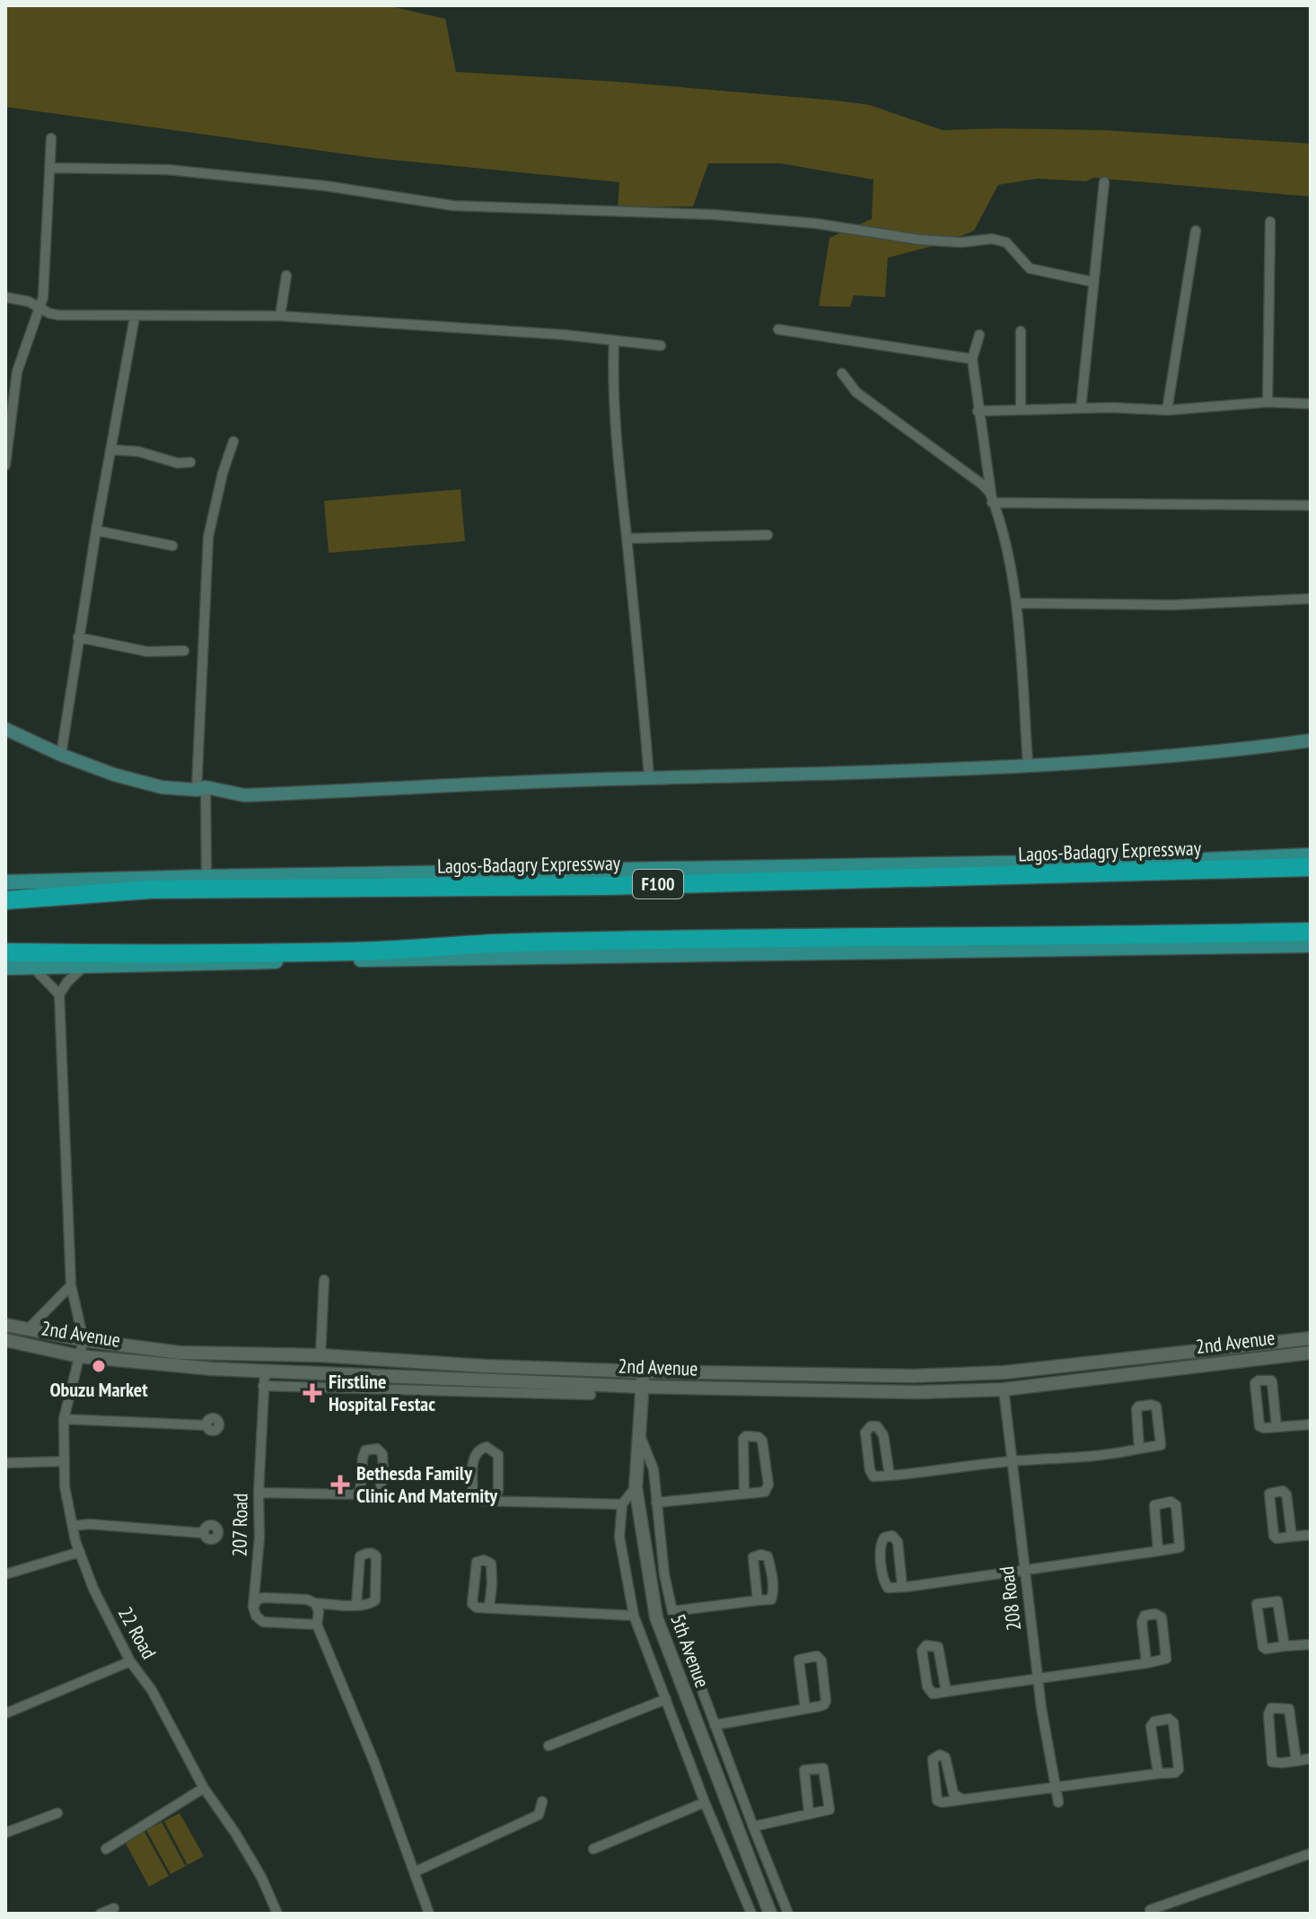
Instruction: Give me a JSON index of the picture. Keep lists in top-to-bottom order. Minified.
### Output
{"streets":{"highway":["Lagos-Badagry Expressway","F100"],"street":["2nd Avenue","207 Road","208 Road","22 Road","5th Avenue"]},"crossings":[["2nd Avenue","207 Road"],["2nd Avenue","208 Road"],["2nd Avenue","22 Road"],["2nd Avenue","5th Avenue"]],"places":{"other":["Obuzu Market"],"health":["Firstline Hospital Festac","Bethesda Family Clinic And Maternity"]}}
